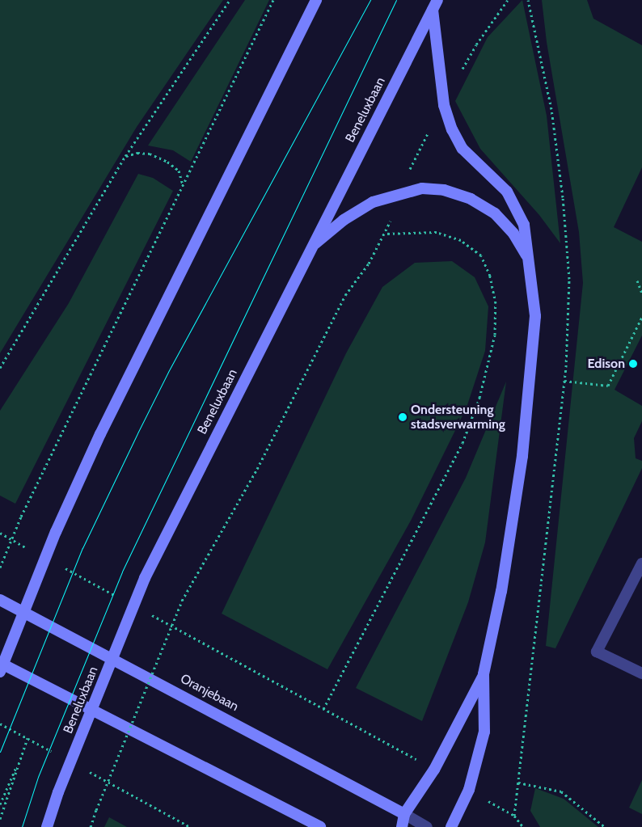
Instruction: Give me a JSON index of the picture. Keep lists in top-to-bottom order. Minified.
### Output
{"streets":{"main road":["Beneluxbaan","Oranjebaan"]},"places":["Edison","Ondersteuning stadsverwarming"]}
